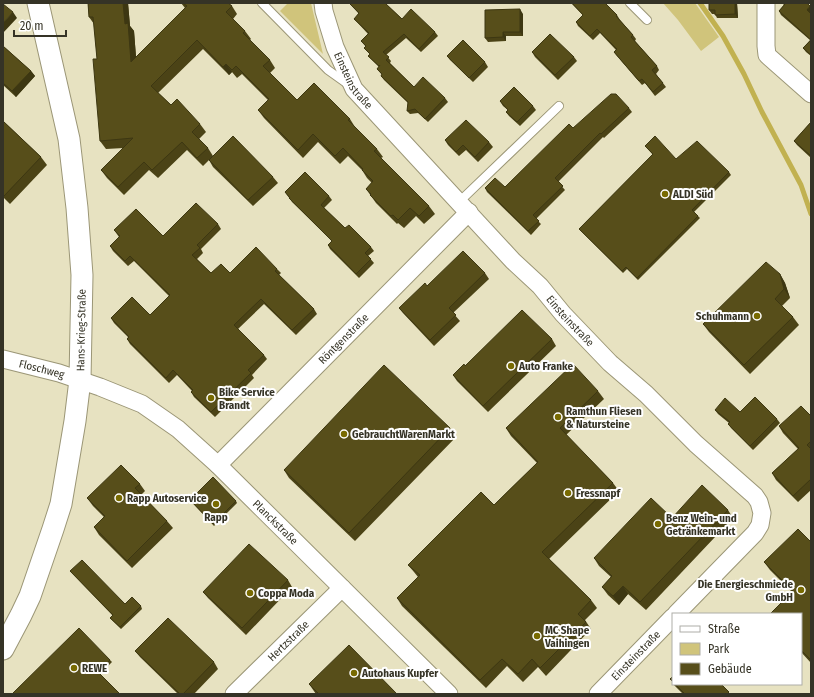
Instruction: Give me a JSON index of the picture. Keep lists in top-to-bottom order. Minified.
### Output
{"streets":{"street":["Einsteinstraße","Hans-Krieg-Straße","Röntgenstraße","Floschweg","Planckstraße","Hertzstraße"]},"crossings":[["Einsteinstraße","Röntgenstraße"],["Hans-Krieg-Straße","Floschweg"],["Hans-Krieg-Straße","Planckstraße"],["Röntgenstraße","Planckstraße"],["Floschweg","Planckstraße"],["Planckstraße","Hertzstraße"]],"places":["ALDI Süd","Schuhmann","Auto Franke","Bike Service Brandt","Ramthun Fliesen & Natursteine","GebrauchtWarenMarkt","Fressnapf","Rapp Autoservice","Rapp","Benz Wein- und Getränkemarkt","Die Energieschmiede GmbH","Coppa Moda","MC Shape Vaihingen","REWE","Autohaus Kupfer"],"legend":["Straße","Park","Gebäude"],"scale_bar":"20 m"}
